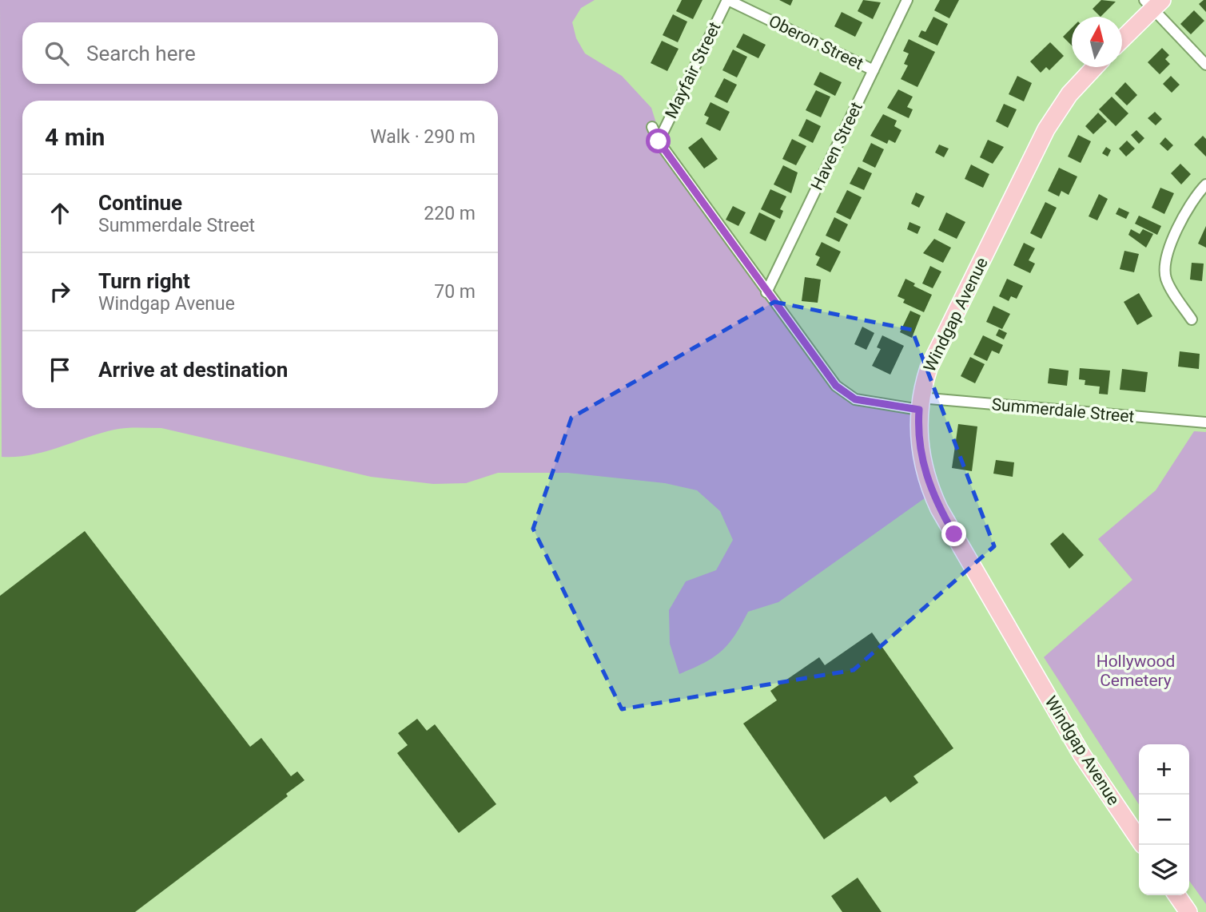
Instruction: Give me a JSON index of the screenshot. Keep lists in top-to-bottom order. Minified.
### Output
{"streets":{"main road":["Windgap Avenue"],"street":["Oberon Street","Mayfair Street","Haven Street","Summerdale Street"]},"crossings":[["Oberon Street","Mayfair Street"],["Oberon Street","Haven Street"],["Mayfair Street","Summerdale Street"],["Haven Street","Summerdale Street"],["Windgap Avenue","Summerdale Street"]],"parks":["Hollywood Cemetery"],"north":"top","page":{"search":"Search here","heading":["4 min","Walk · 290 m"],"list":[["Continue","Summerdale Street","220 m"],["Turn right","Windgap Avenue","70 m"],"Arrive at destination"],"map_buttons":["+","−"]}}
